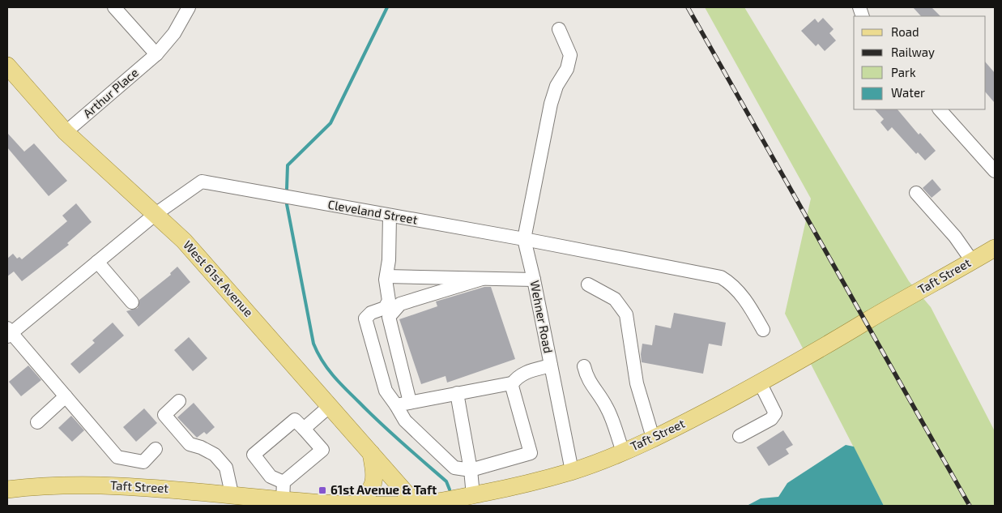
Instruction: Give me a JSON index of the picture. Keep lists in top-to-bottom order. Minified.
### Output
{"streets":{"main road":["Taft Street","West 61st Avenue"],"street":["Arthur Place","Cleveland Street","Wehner Road"]},"crossings":[["Arthur Place","West 61st Avenue"],["Cleveland Street","West 61st Avenue"],["Cleveland Street","Wehner Road"],["Taft Street","West 61st Avenue"],["Taft Street","Wehner Road"]],"places":{"transit":["61st Avenue & Taft"]},"legend":["Road","Railway","Park","Water"]}
